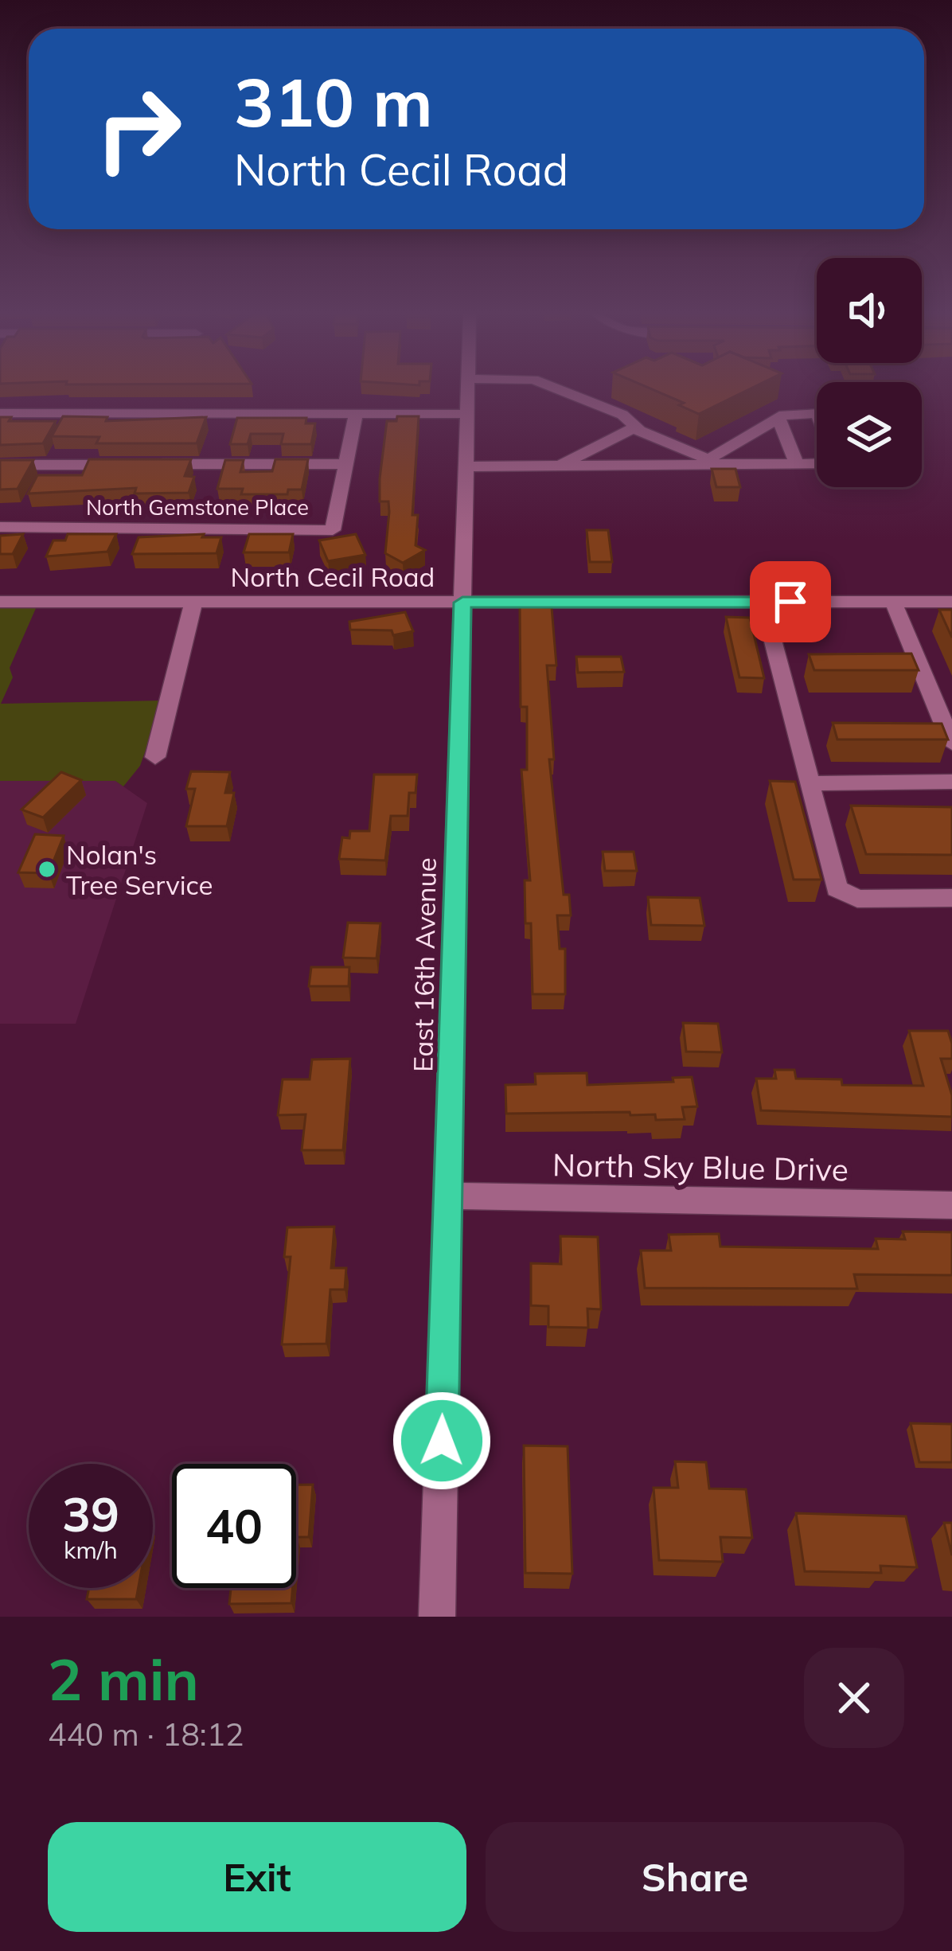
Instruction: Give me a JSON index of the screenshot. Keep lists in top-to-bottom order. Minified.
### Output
{"streets":{"street":["North Gemstone Place","North Cecil Road","East 16th Avenue","North Sky Blue Drive"]},"crossings":[["North Cecil Road","East 16th Avenue"],["East 16th Avenue","North Sky Blue Drive"]],"places":["Nolan's Tree Service"],"page":{"turn":["310 m","North Cecil Road"],"speed":"39 km/h","limit":"40","heading":["2 min","440 m · 18:12"],"buttons":["Exit","Share"]}}
